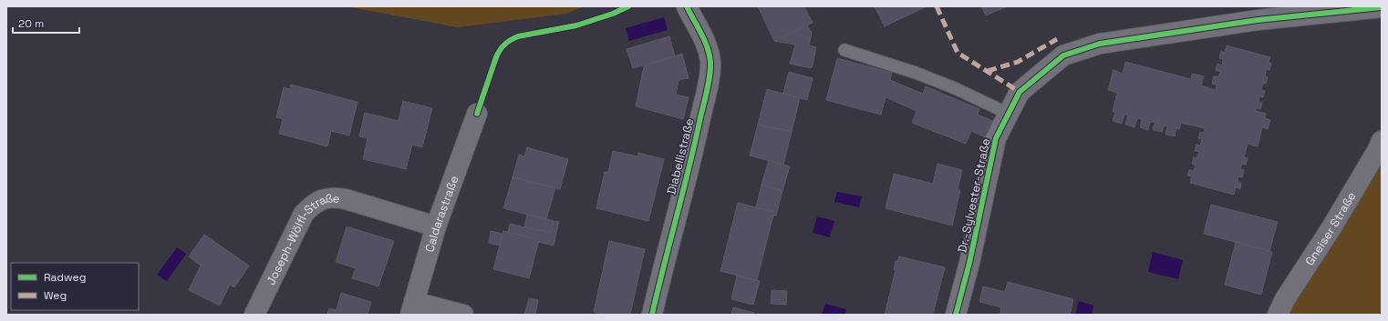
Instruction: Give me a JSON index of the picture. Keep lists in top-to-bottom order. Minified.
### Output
{"streets":{"street":["Diabellistraße","Dr.-Sylvester-Straße","Caldarastraße","Gneiser Straße","Joseph-Wölfl-Straße"]},"crossings":[["Caldarastraße","Joseph-Wölfl-Straße"]],"legend":["Radweg","Weg"],"scale_bar":"20 m"}
